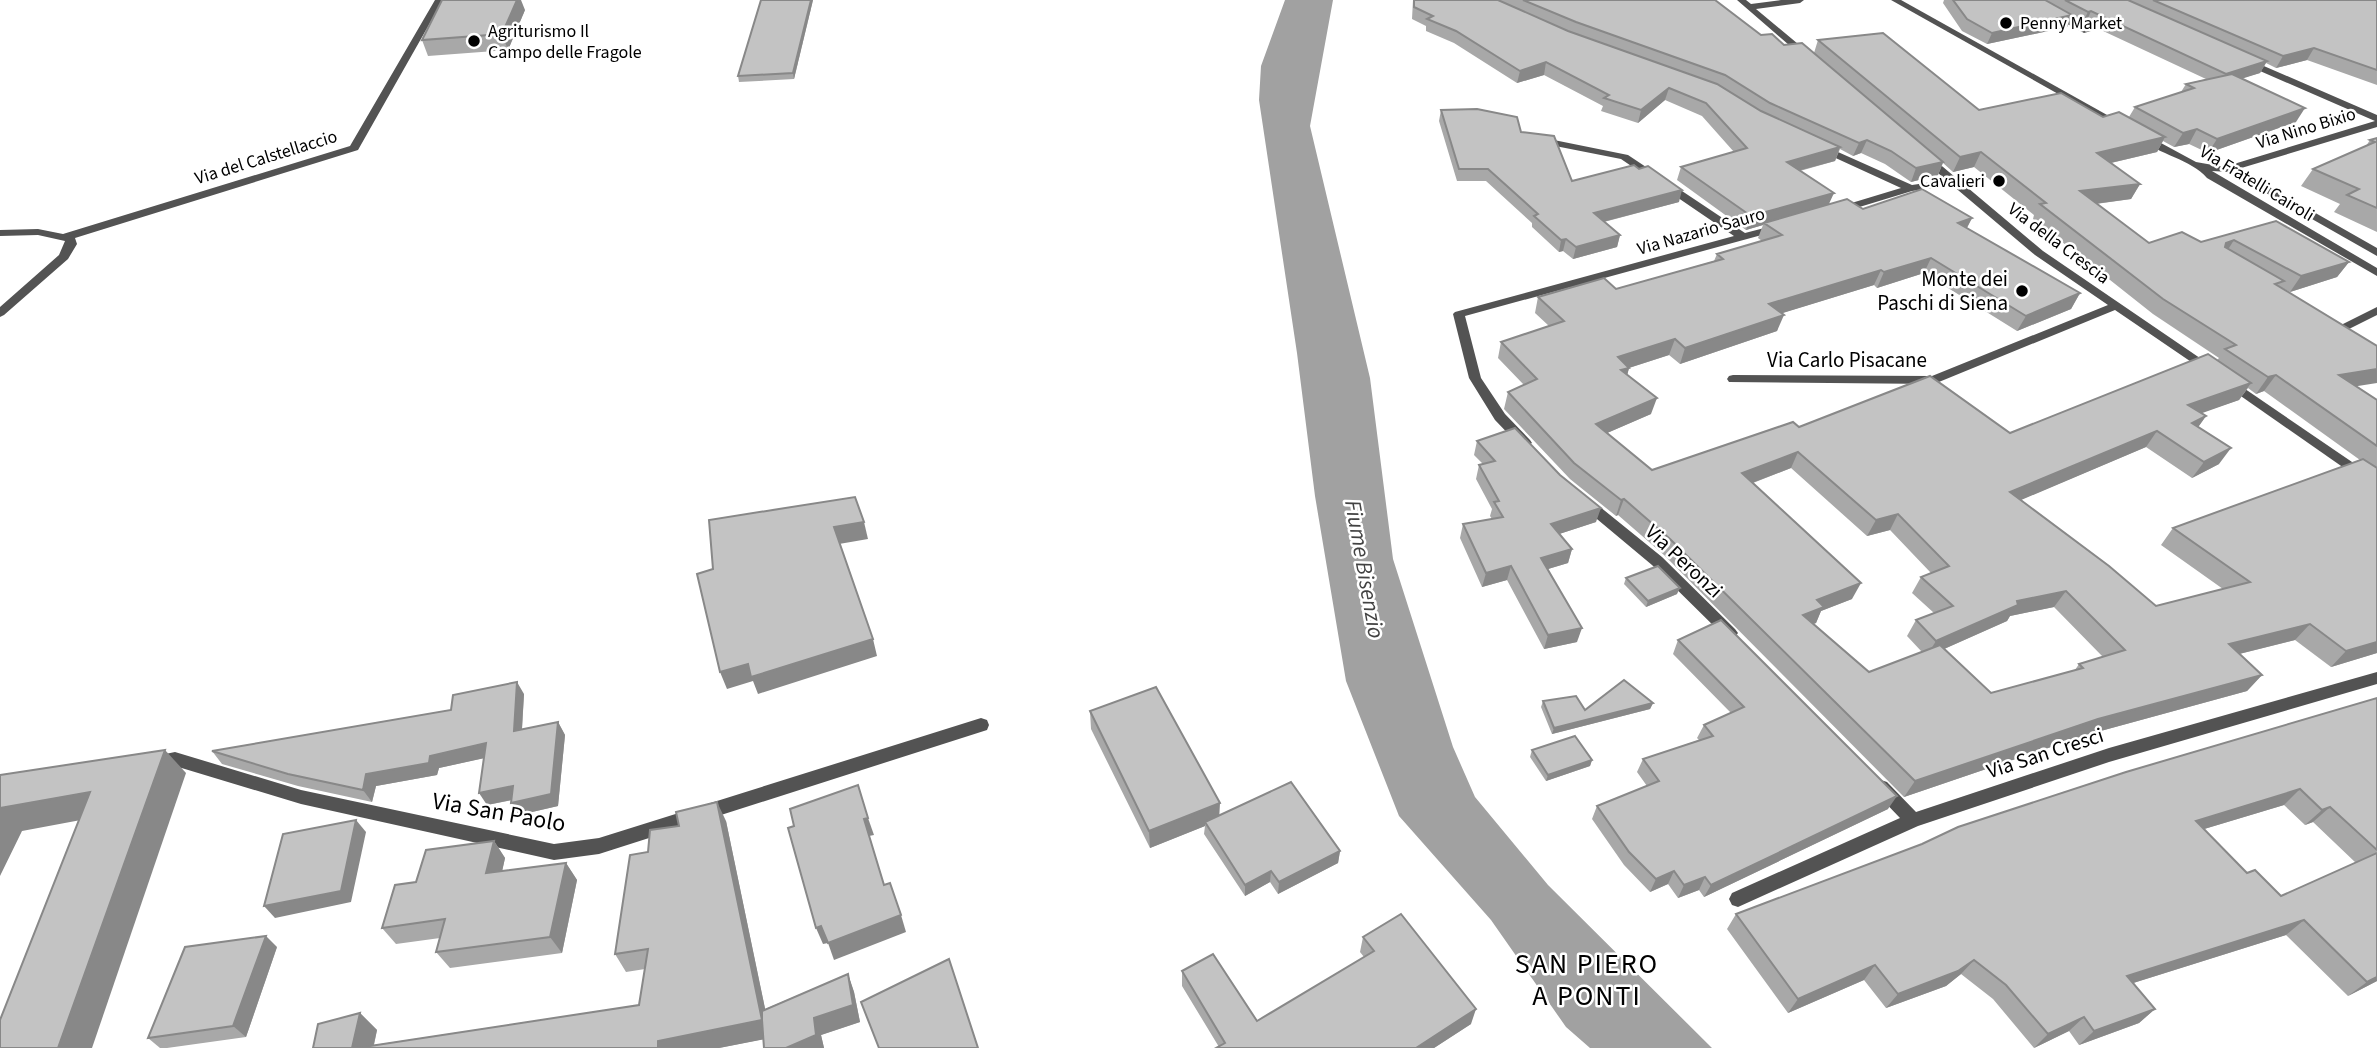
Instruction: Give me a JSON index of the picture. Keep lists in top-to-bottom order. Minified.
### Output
{"streets":{"street":["Via Nino Bixio","Via del Calstellaccio","Via Fratelli Cairoli","Via Nazario Sauro","Via della Crescia","Via Carlo Pisacane","Via Peronzi","Via San Cresci","Via San Paolo"]},"crossings":[["Via Nino Bixio","Via Fratelli Cairoli"],["Via della Crescia","Via Carlo Pisacane"]],"districts":["SAN PIERO A PONTI"],"water":["Fiume Bisenzio"],"places":["Penny Market","Agriturismo Il Campo delle Fragole","Cavalieri","Monte dei Paschi di Siena"]}
